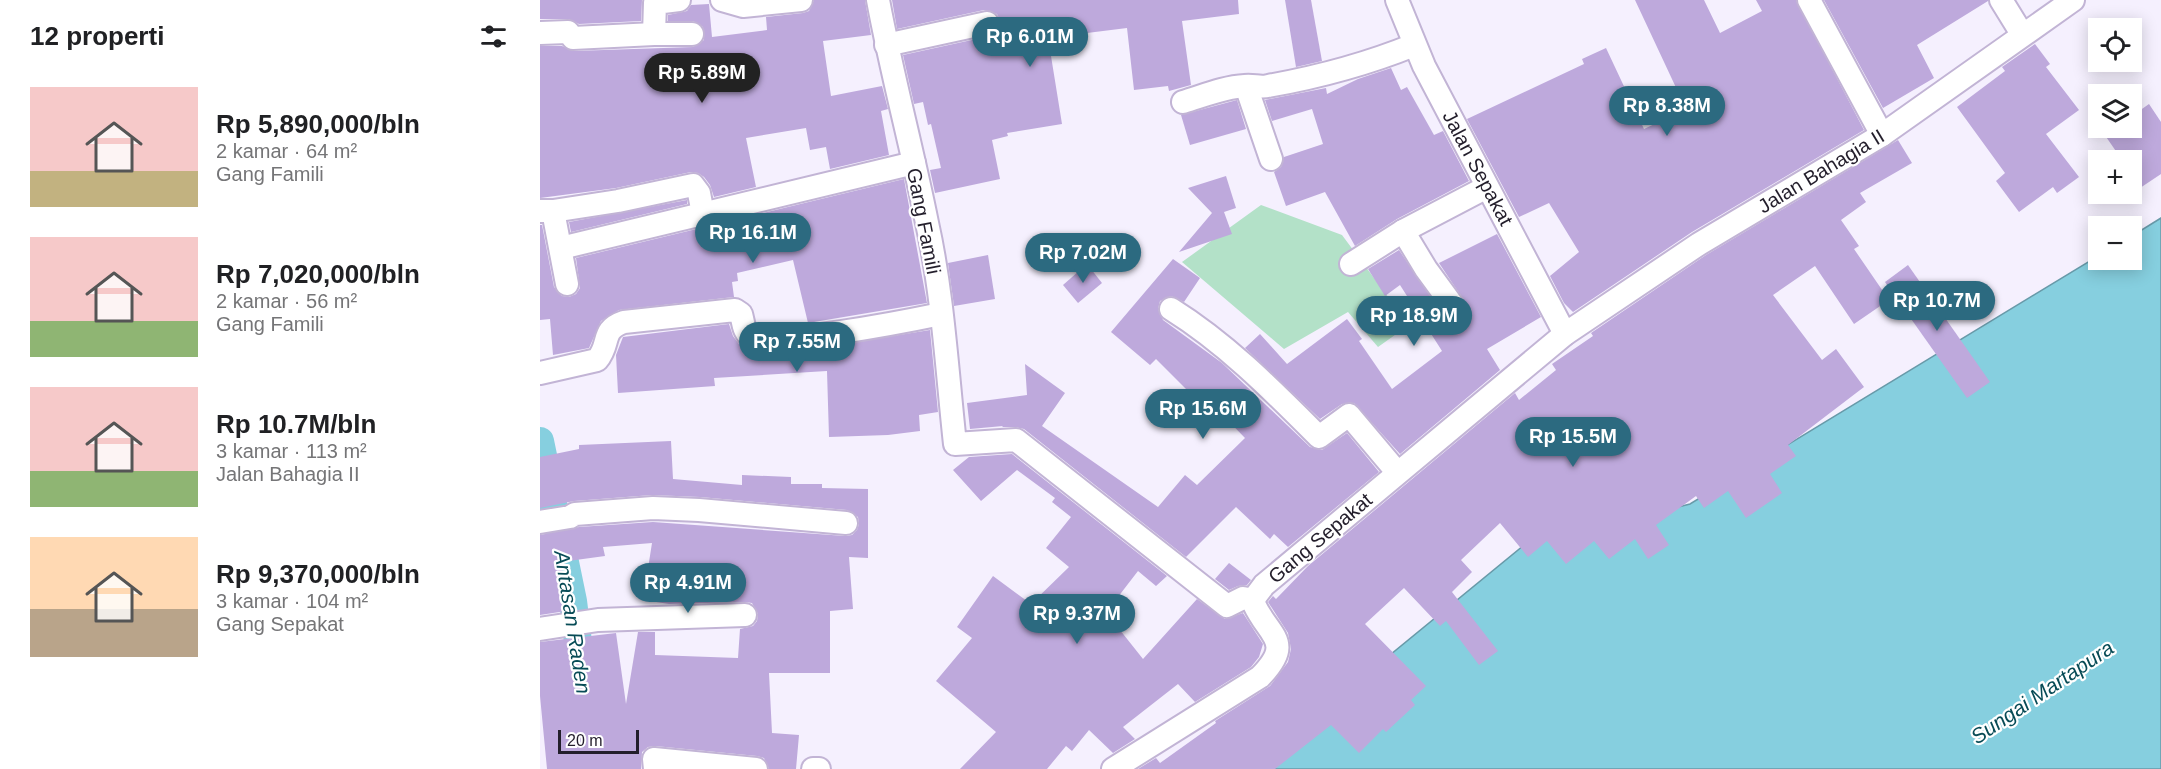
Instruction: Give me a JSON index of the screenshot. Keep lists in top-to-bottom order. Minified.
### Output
{"streets":{"street":["Jalan Sepakat","Jalan Bahagia II","Gang Famili","Gang Sepakat"]},"crossings":[["Jalan Sepakat","Jalan Bahagia II"],["Jalan Sepakat","Gang Sepakat"],["Jalan Bahagia II","Gang Sepakat"],["Gang Famili","Gang Sepakat"]],"water":["Antasan Raden","Sungai Martapura"],"scale_bar":"20 m","page":{"heading":"12 properti","price":["Rp 6.01M","Rp 5.89M","Rp 8.38M","Rp 16.1M","Rp 7.02M","Rp 10.7M","Rp 18.9M","Rp 7.55M","Rp 15.6M","Rp 15.5M","Rp 4.91M","Rp 9.37M"],"map_buttons":["+","−"],"list":[{"name":"Rp 5,890,000/bln","note":"2 kamar · 64 m² · Gang Famili"},{"name":"Rp 7,020,000/bln","note":"2 kamar · 56 m² · Gang Famili"},{"name":"Rp 10.7M/bln","note":"3 kamar · 113 m² · Jalan Bahagia II"},{"name":"Rp 9,370,000/bln","note":"3 kamar · 104 m² · Gang Sepakat"}],"scale":"20 m"}}
